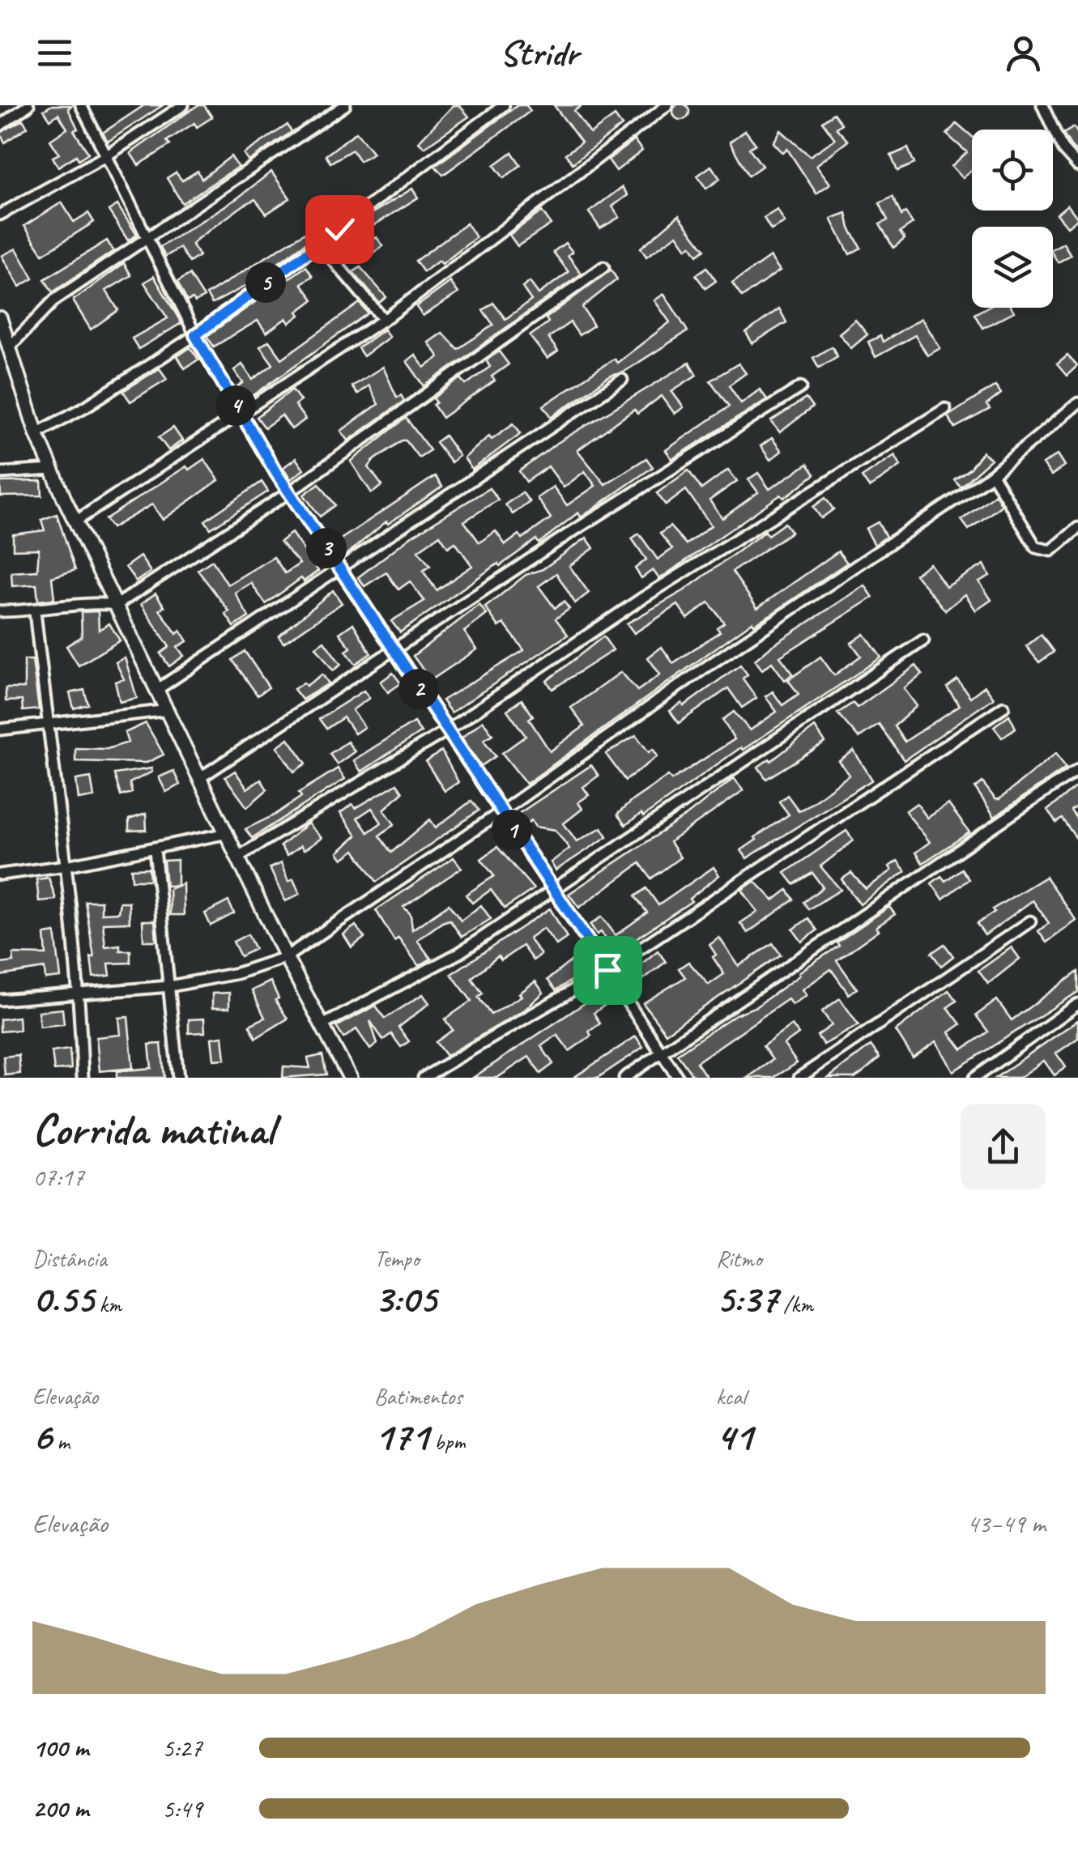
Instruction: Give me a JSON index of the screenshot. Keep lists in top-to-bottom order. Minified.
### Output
{"page":{"header":"Stridr","pins":["5","4","3","2","1"],"heading":["Corrida matinal","07:17"],"stats":[["Distância","0.55 km"],["Tempo","3:05"],["Ritmo","5:37 /km"],["Elevação","6 m"],["Batimentos","171 bpm"],["kcal","41"]],"chart":["Elevação","43–49 m"],"list":[{"name":"100 m","note":"5:27"},{"name":"200 m","note":"5:49"}]}}
